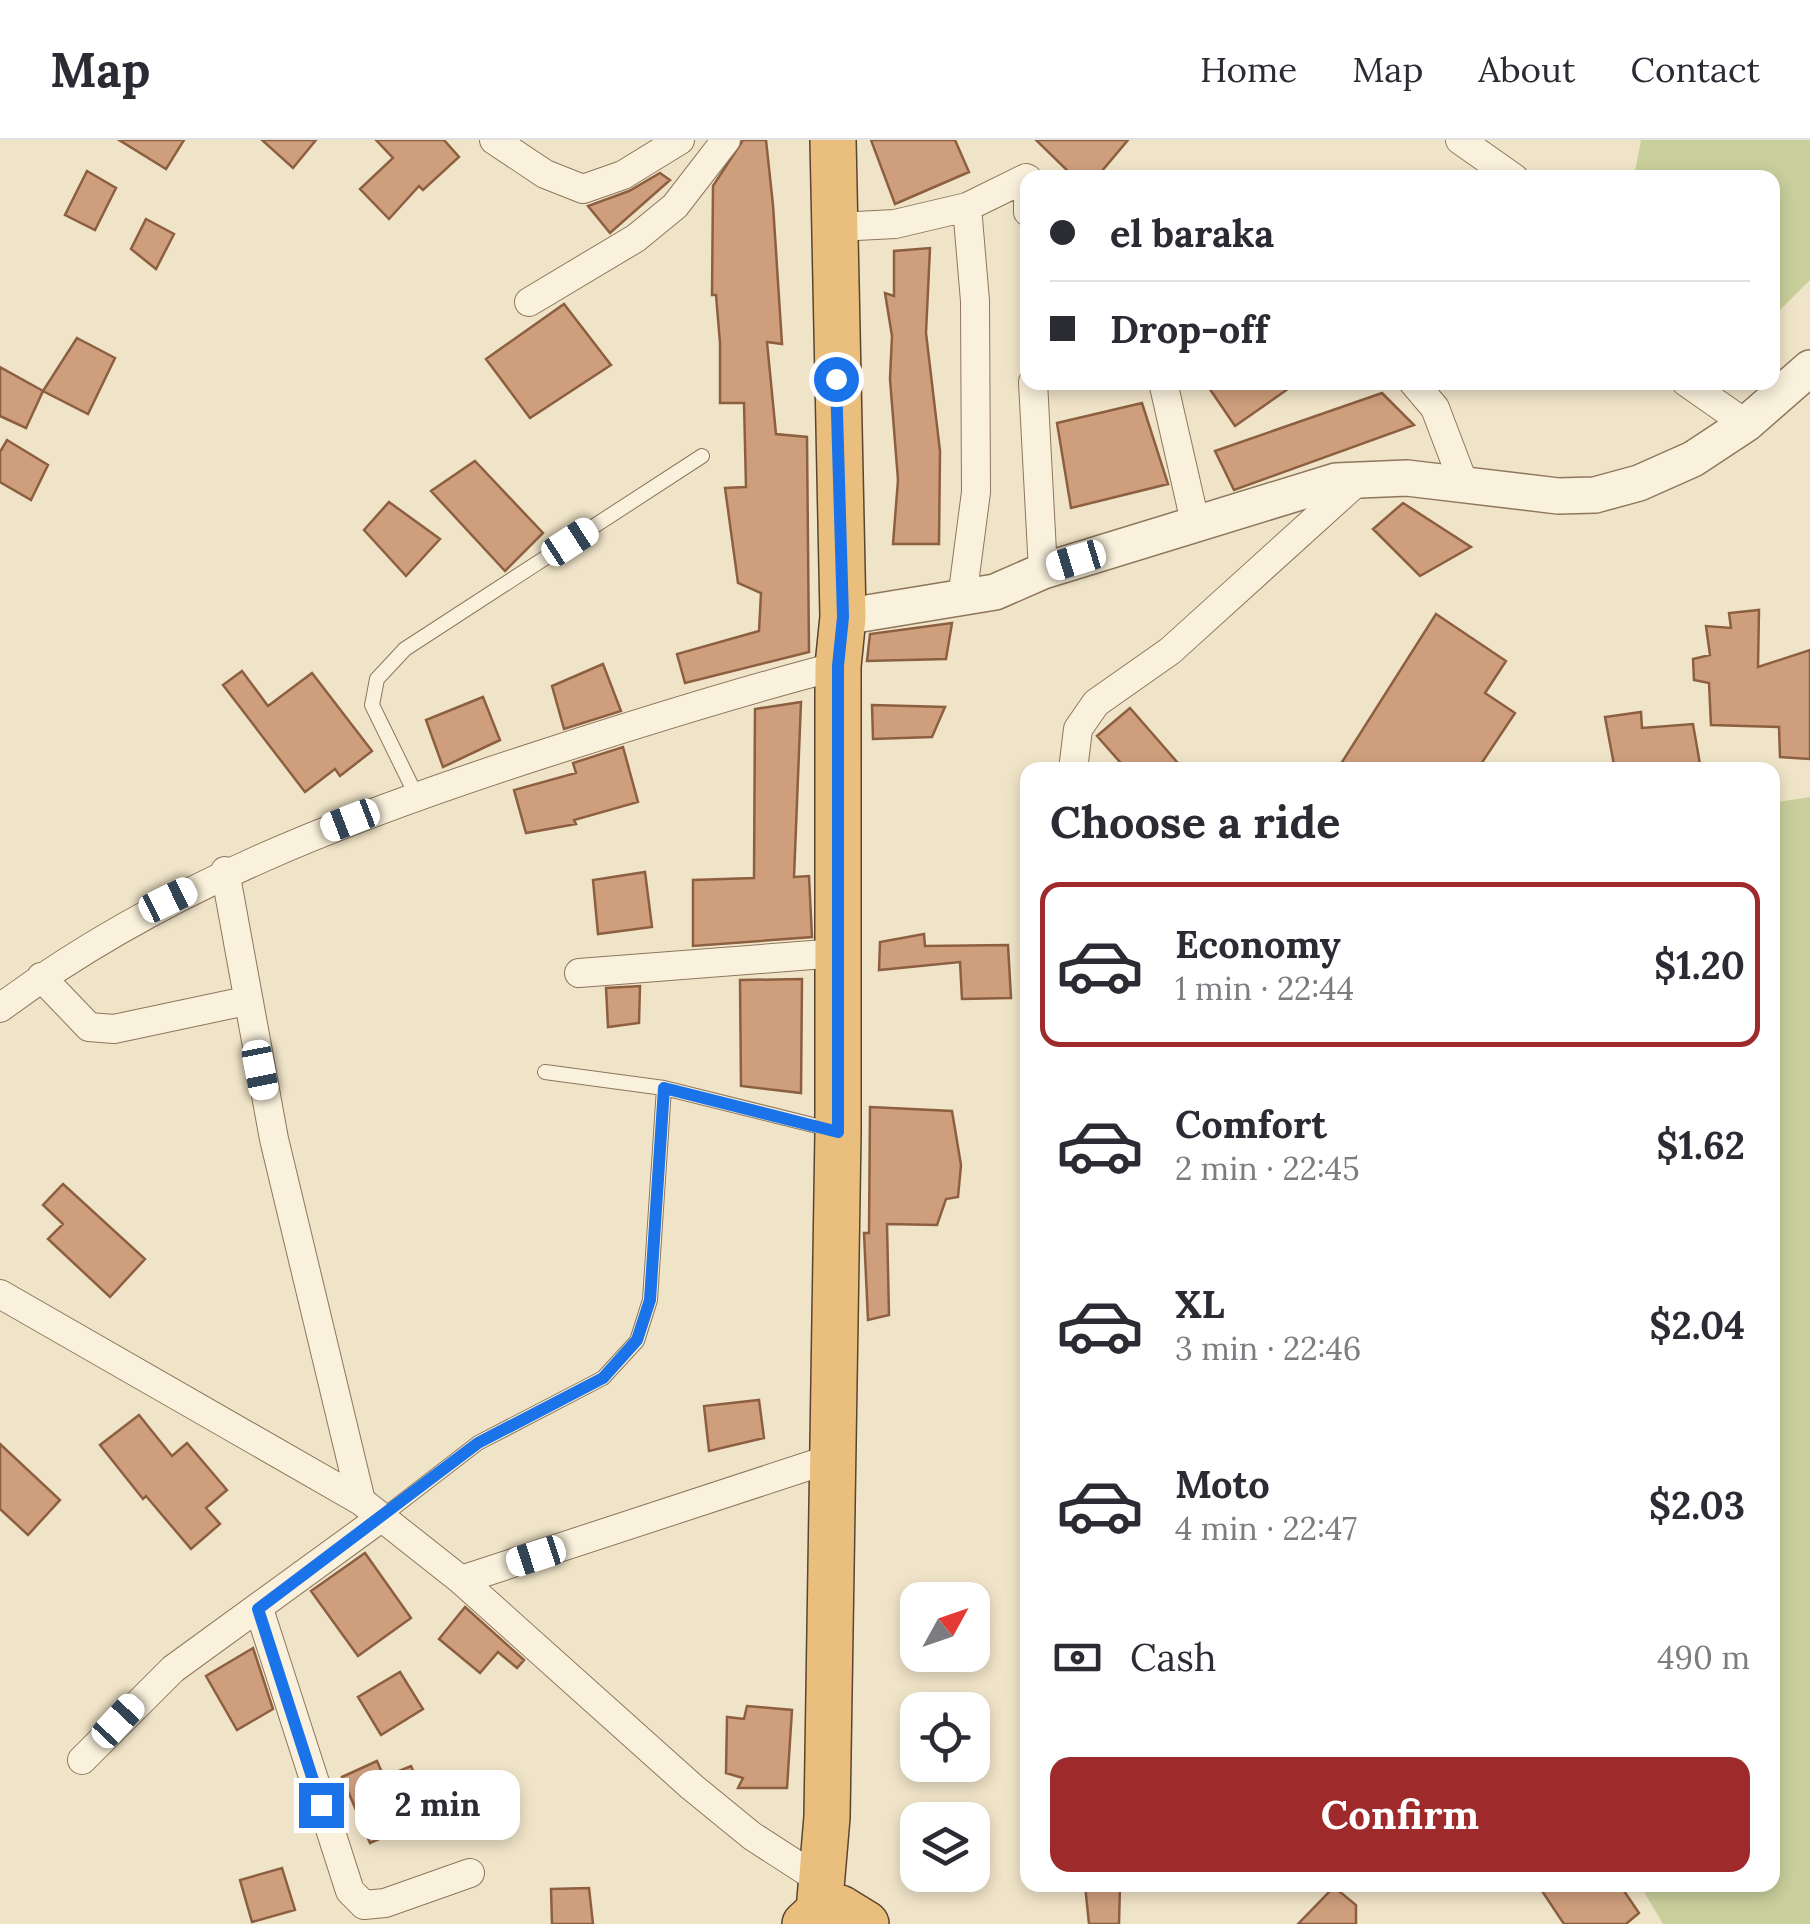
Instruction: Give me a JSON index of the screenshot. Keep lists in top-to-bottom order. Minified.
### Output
{"north":"top right","page":{"header":"Map","nav":["Home","Map","About","Contact"],"banner":["el baraka","Drop-off"],"heading":"Choose a ride","list":[{"name":"Economy","note":"1 min · 22:44","value":"$1.20"},{"name":"Comfort","note":"2 min · 22:45","value":"$1.62"},{"name":"XL","note":"3 min · 22:46","value":"$2.04"},{"name":"Moto","note":"4 min · 22:47","value":"$2.03"}],"pay":["Cash","490 m"],"buttons":"Confirm","bubble":"2 min"}}
